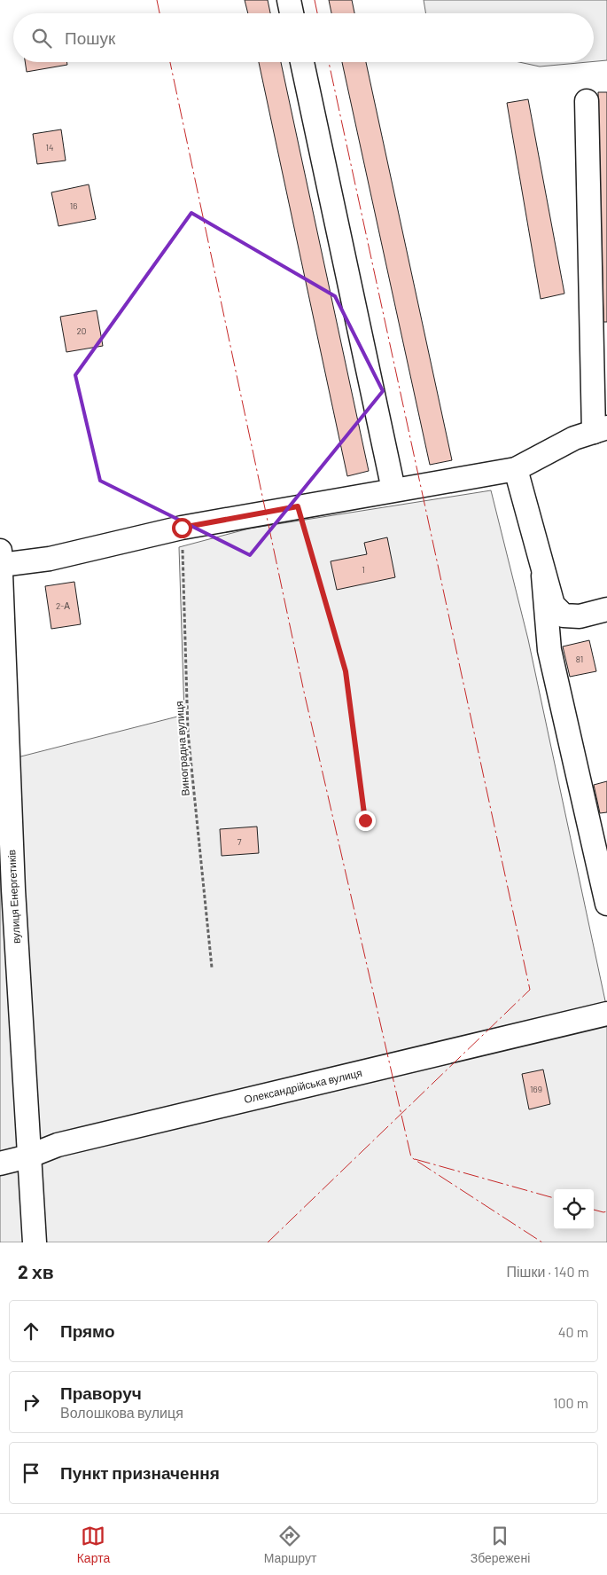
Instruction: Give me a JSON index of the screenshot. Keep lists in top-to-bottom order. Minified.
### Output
{"streets":{"street":["вулиця Енергетиків","Олександрійська вулиця"],"path":["Виноградна вулиця"]},"crossings":[["вулиця Енергетиків","Олександрійська вулиця"]],"house_numbers":["14","16","20","1","2-А","81","7","169"],"page":{"search":"Пошук","heading":["2 хв","Пішки · 140 m"],"list":[["Прямо","40 m"],["Праворуч","Волошкова вулиця","100 m"],"Пункт призначення"],"nav":["Карта","Маршрут","Збережені"]}}
